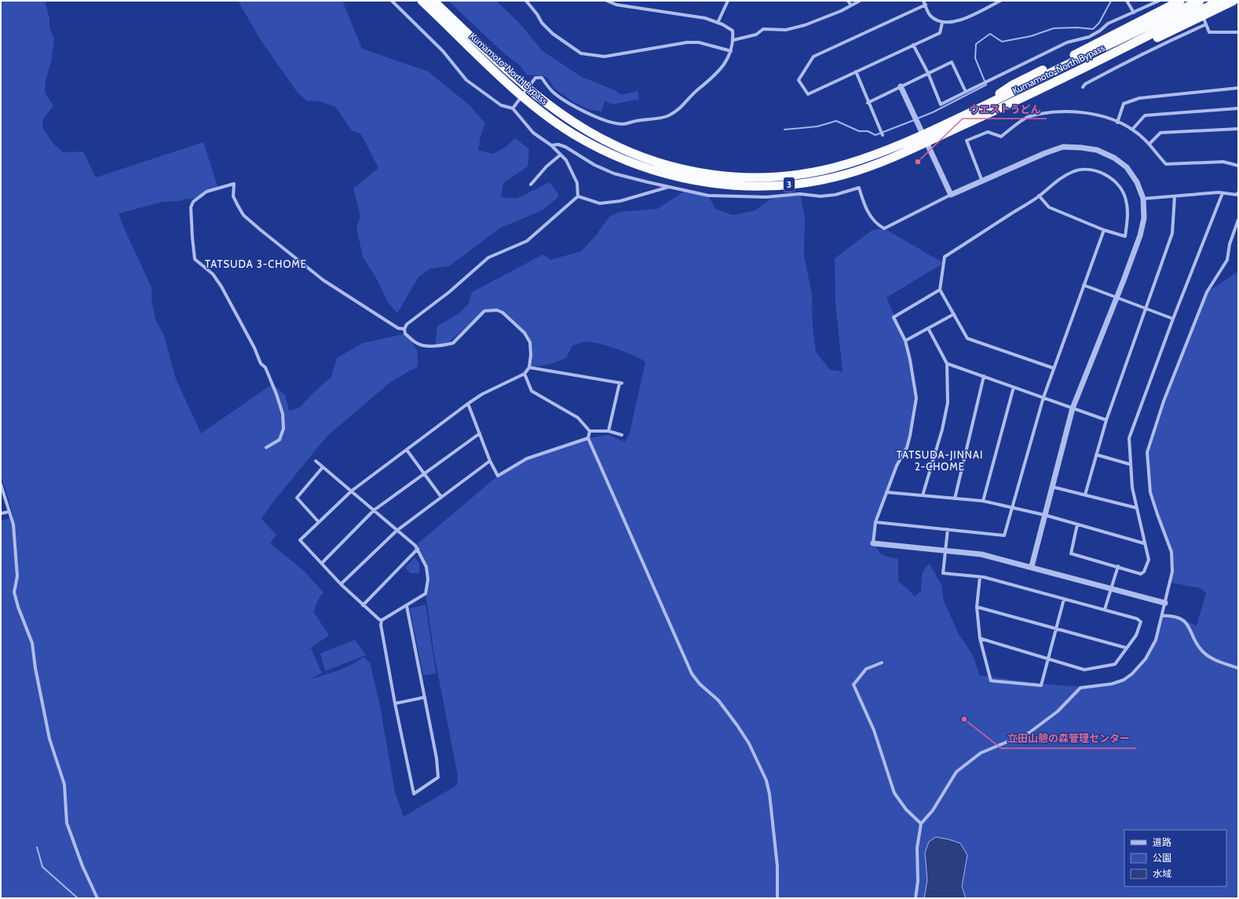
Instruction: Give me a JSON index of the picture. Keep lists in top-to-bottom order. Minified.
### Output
{"streets":{"highway":["Kumamoto-North Bypass","3"]},"districts":["TATSUDA 3-CHOME","TATSUDA-JINNAI 2-CHOME"],"places":["ウエストうどん","立田山憩の森管理センター"],"legend":["道路","公園","水域"]}
